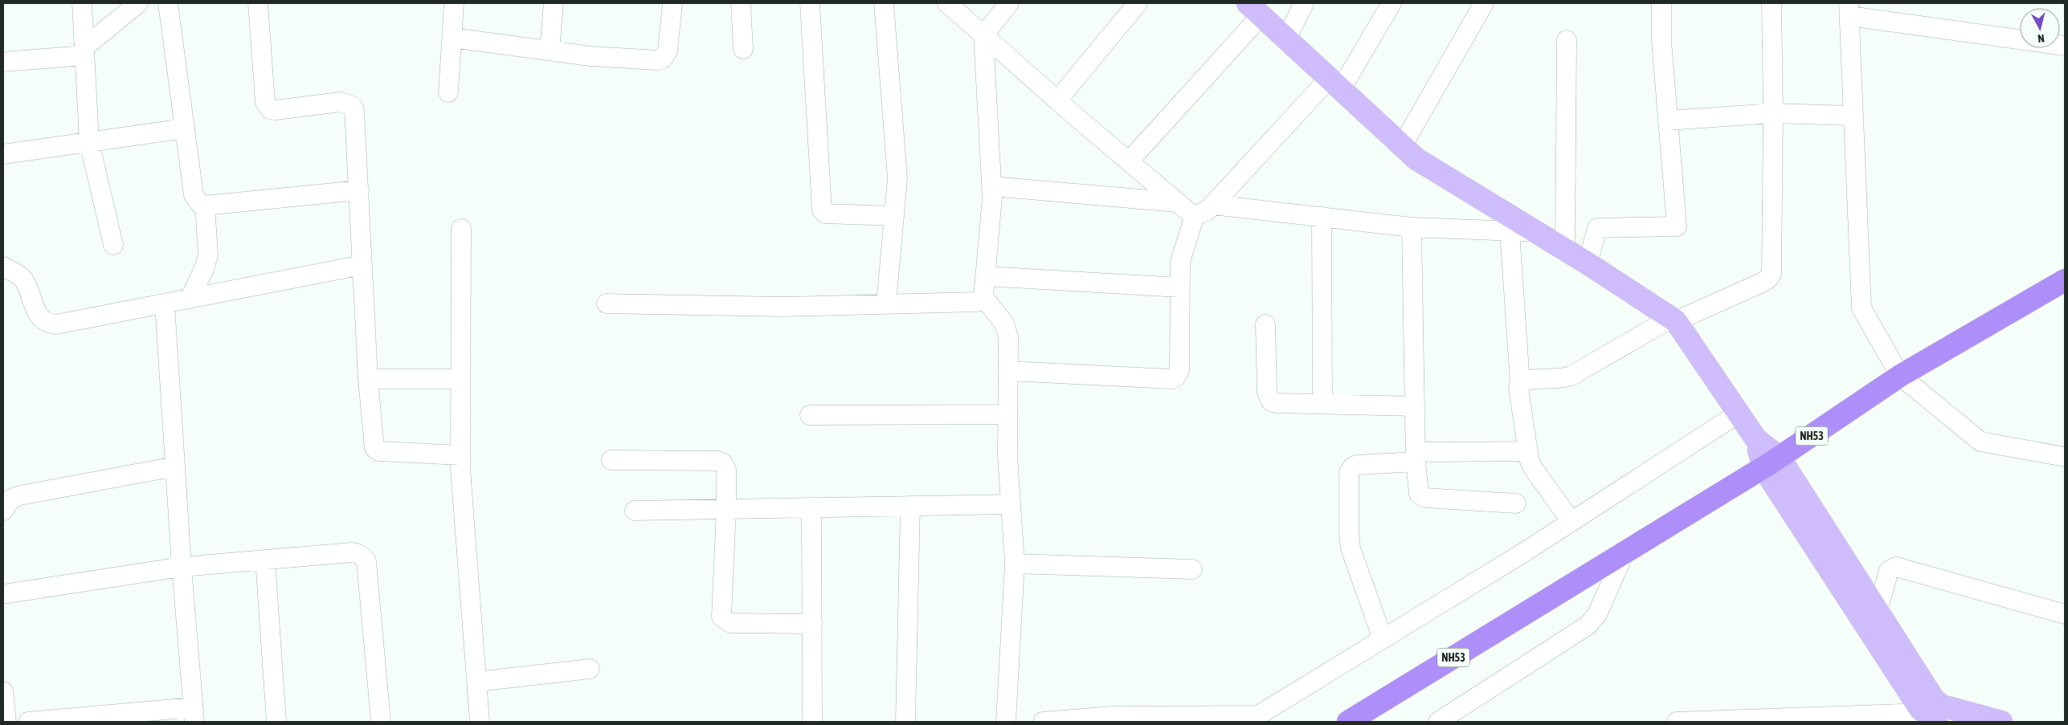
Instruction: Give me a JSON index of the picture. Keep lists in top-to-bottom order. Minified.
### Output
{"streets":{"highway":["NH53"]},"north":"bottom"}
